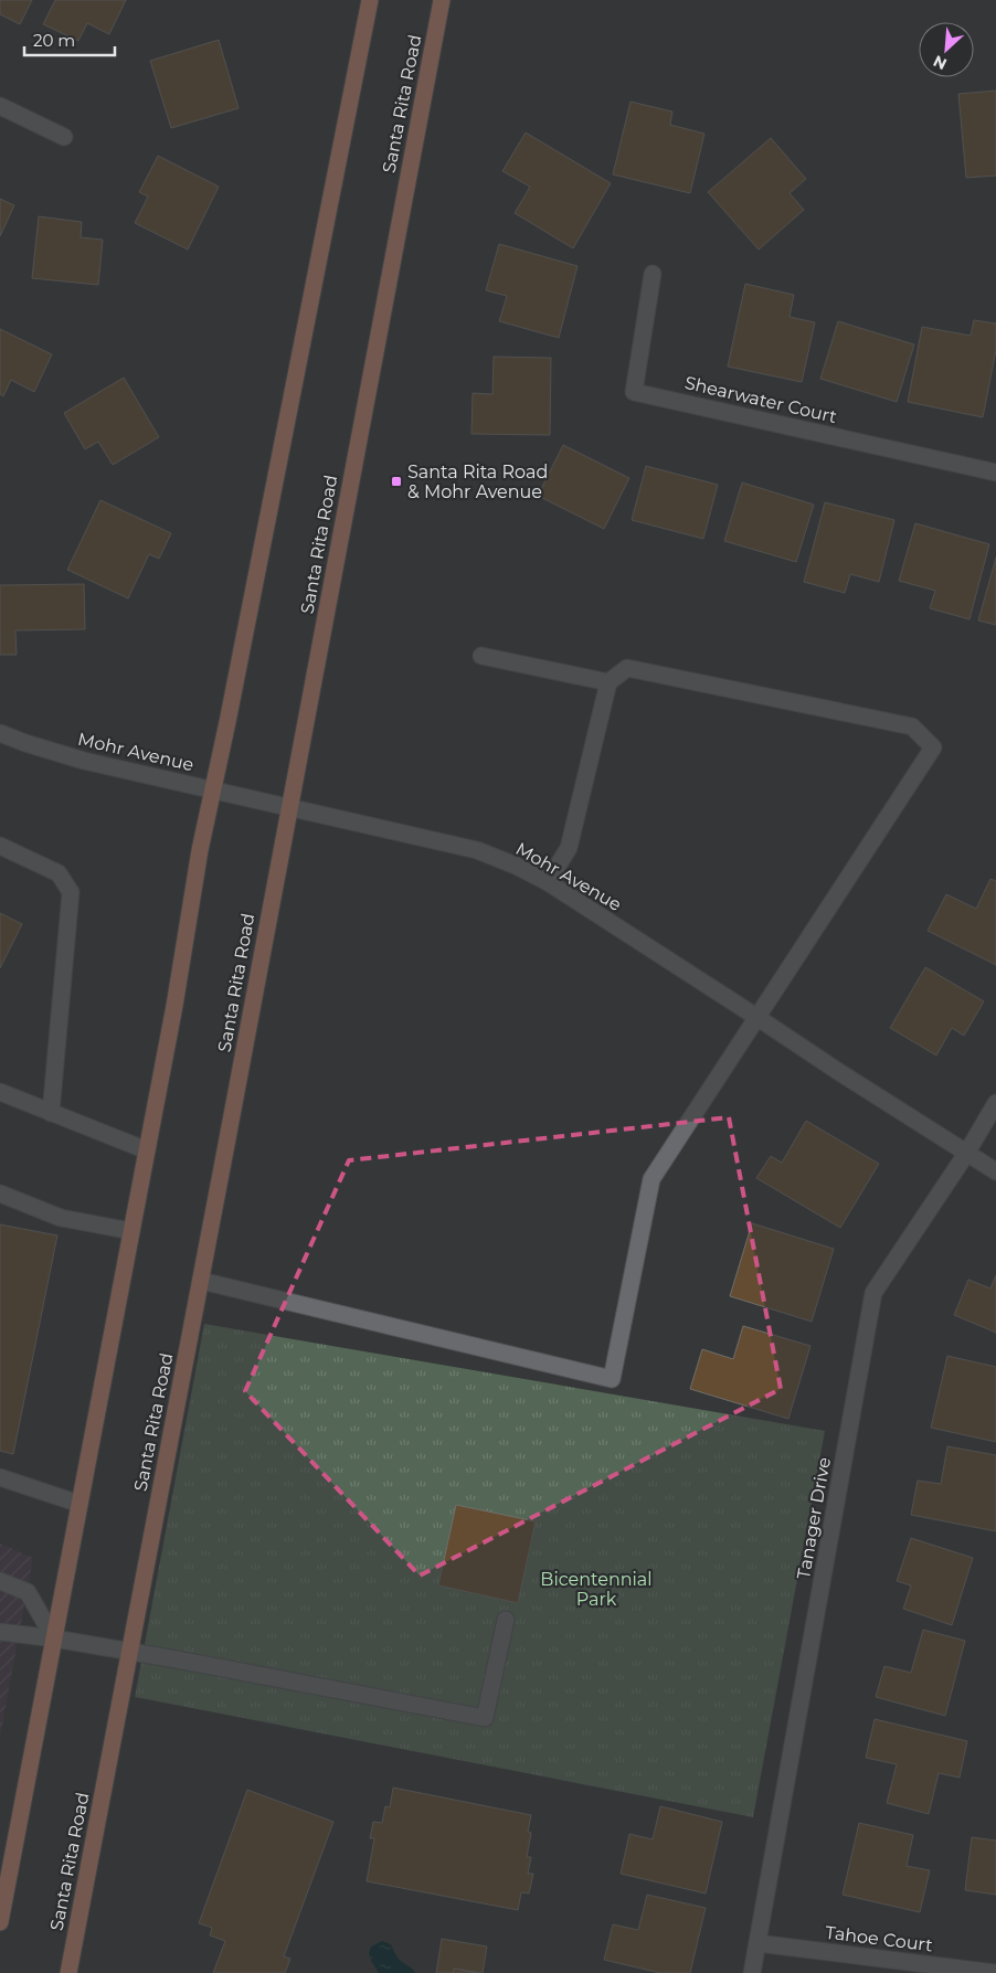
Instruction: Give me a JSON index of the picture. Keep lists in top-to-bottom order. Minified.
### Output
{"streets":{"main road":["Santa Rita Road"],"street":["Shearwater Court","Mohr Avenue","Tanager Drive","Tahoe Court"]},"crossings":[["Santa Rita Road","Mohr Avenue"],["Mohr Avenue","Tanager Drive"],["Tanager Drive","Tahoe Court"]],"parks":["Bicentennial Park"],"places":{"transit":["Santa Rita Road & Mohr Avenue"]},"scale_bar":"20 m","north":"bottom left"}
